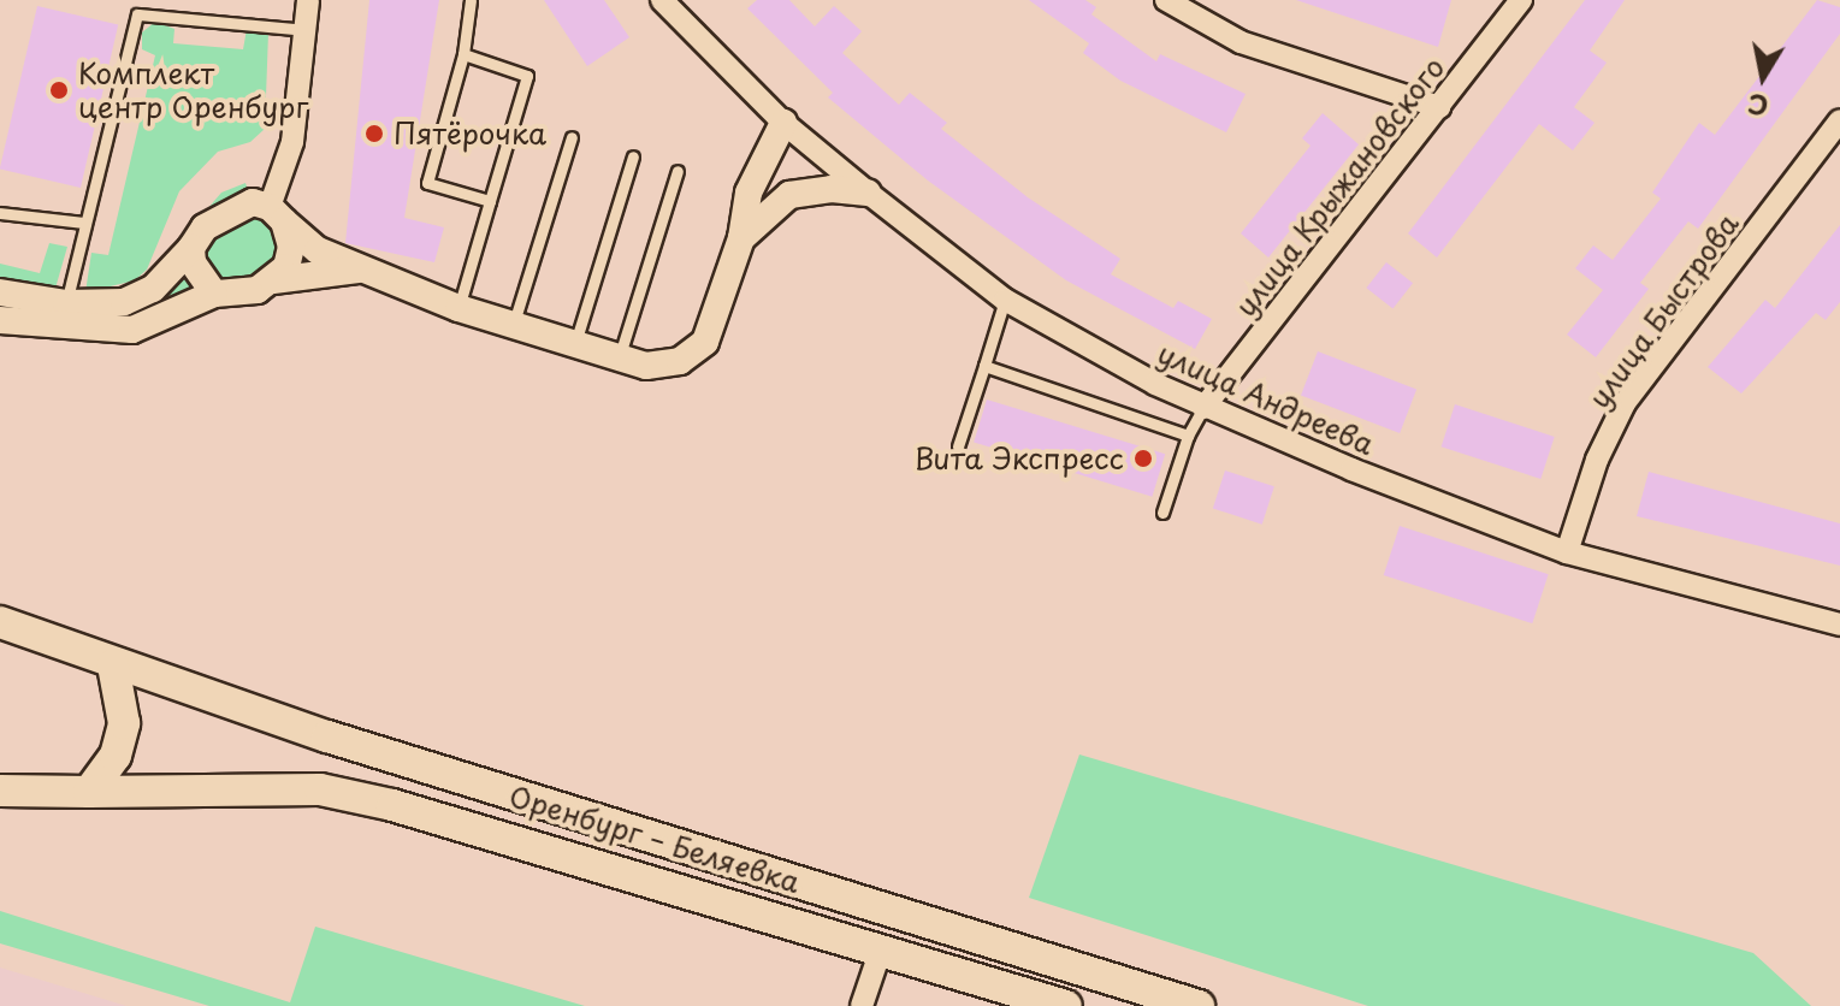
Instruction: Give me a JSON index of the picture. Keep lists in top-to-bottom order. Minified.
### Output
{"streets":{"main road":["Оренбург – Беляевка"],"street":["улица Крыжановского","улица Быстрова","улица Андреева"]},"crossings":[["улица Крыжановского","улица Андреева"],["улица Быстрова","улица Андреева"]],"places":["Комплект центр Оренбург","Пятёрочка","Вита Экспресс"],"north":"bottom"}
